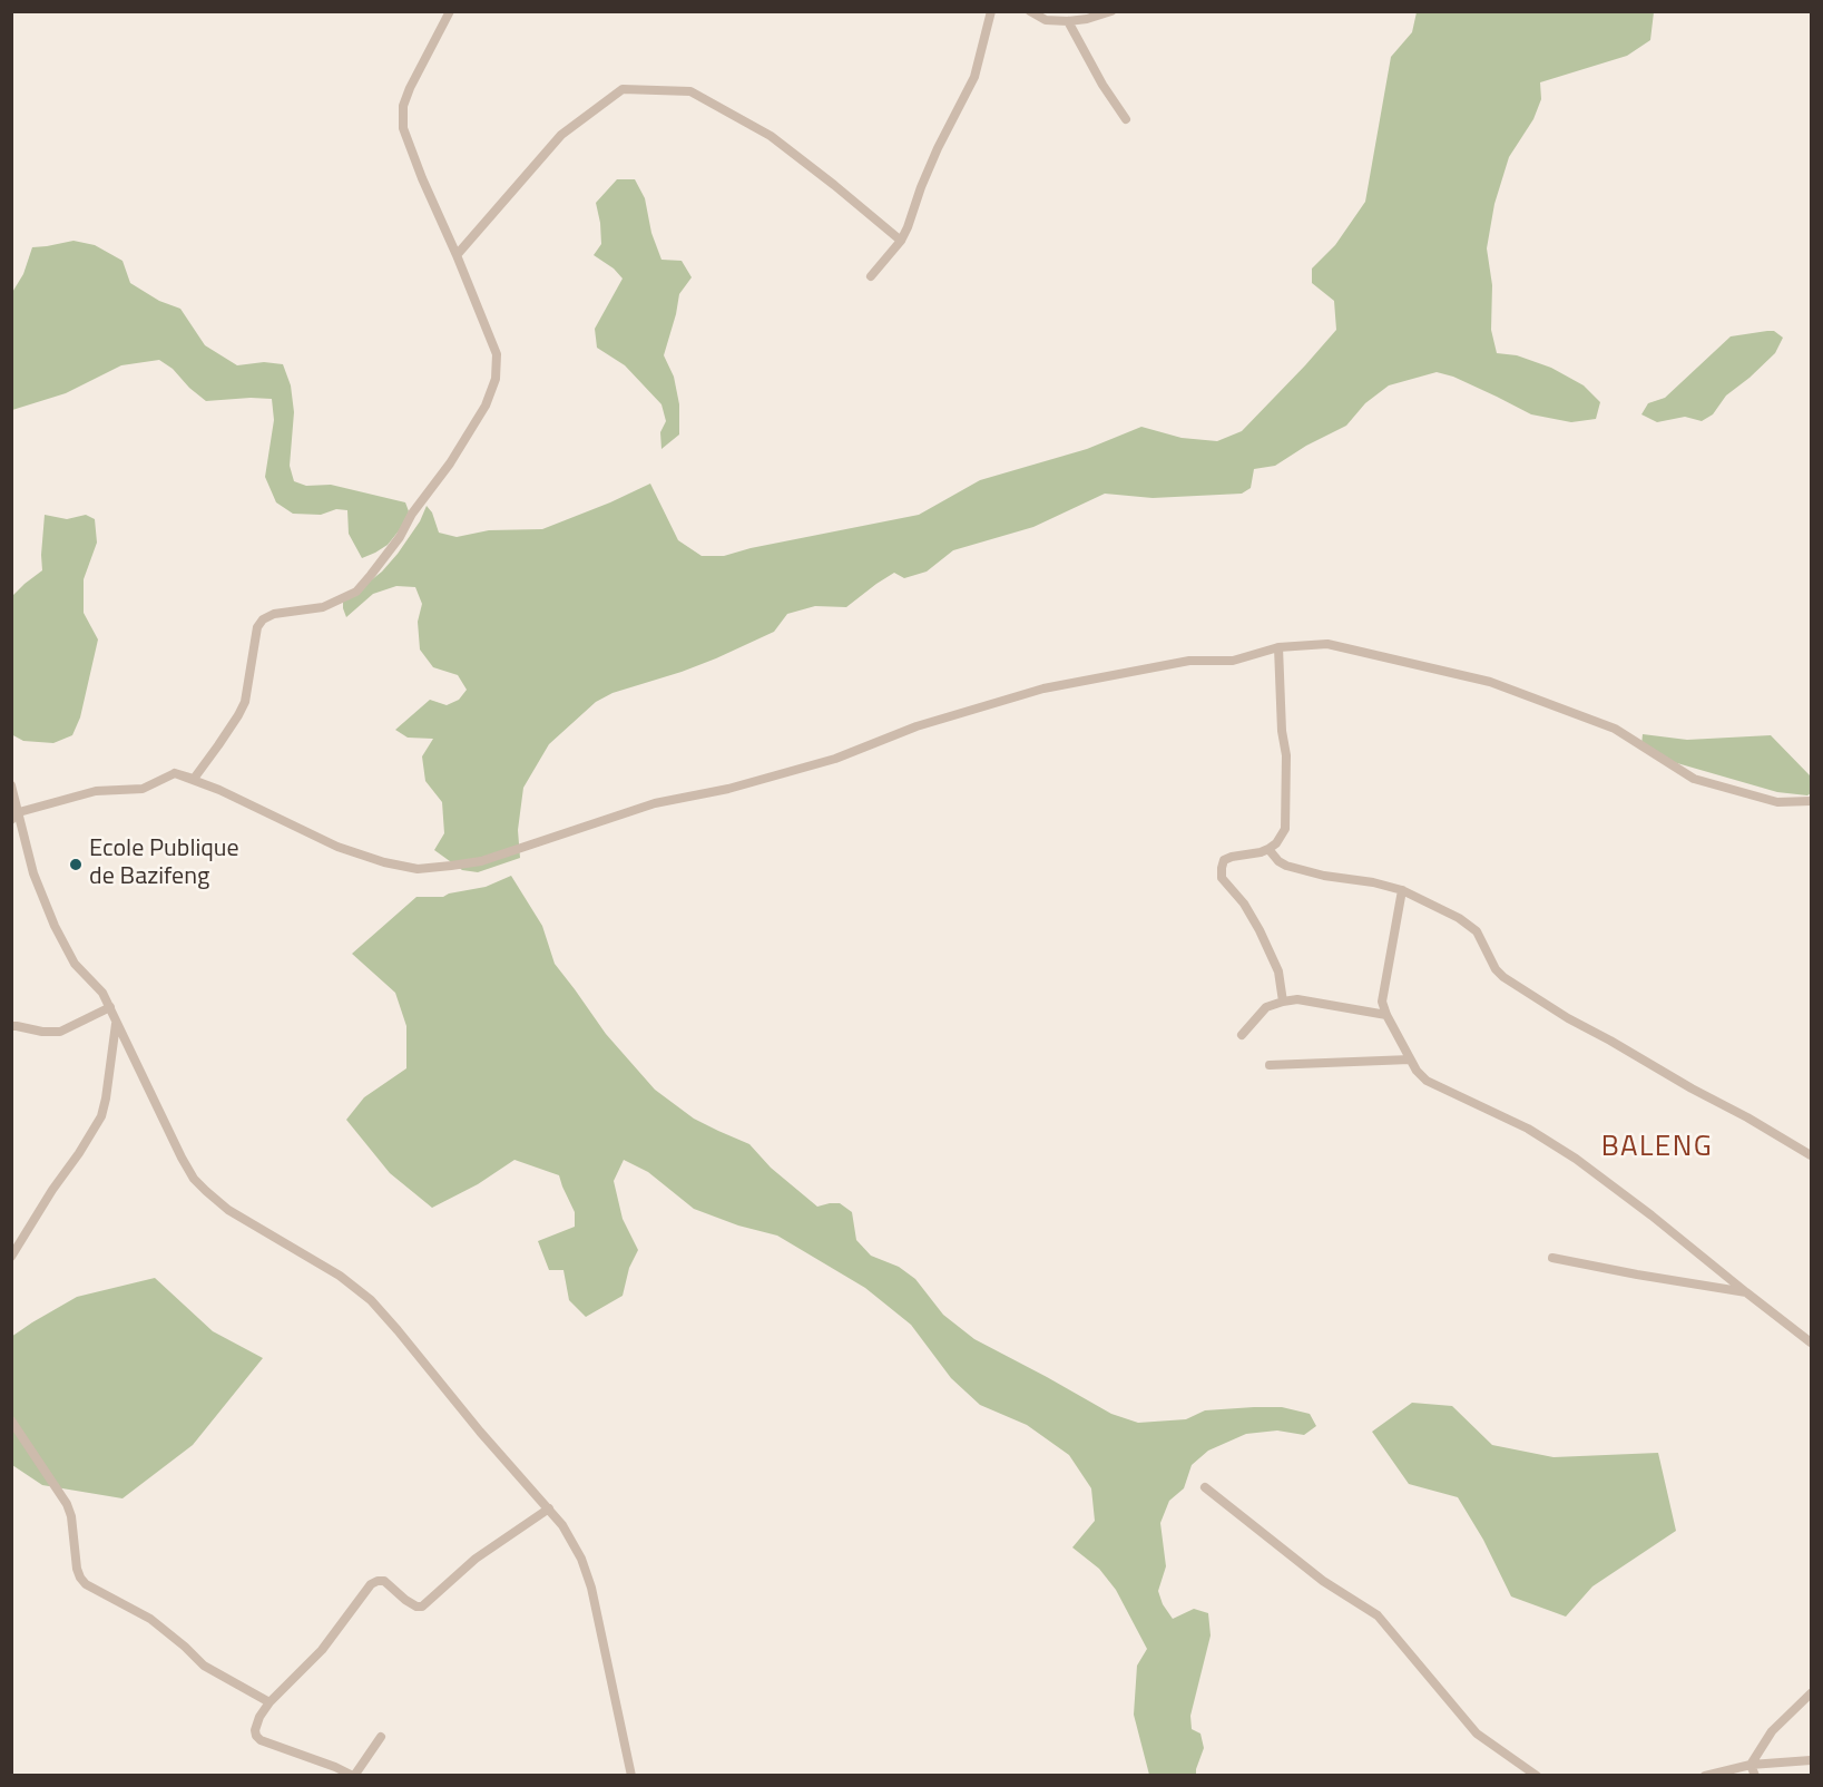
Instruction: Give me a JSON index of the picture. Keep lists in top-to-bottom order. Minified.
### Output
{"districts":["BALENG"],"places":["Ecole Publique de Bazifeng"]}
